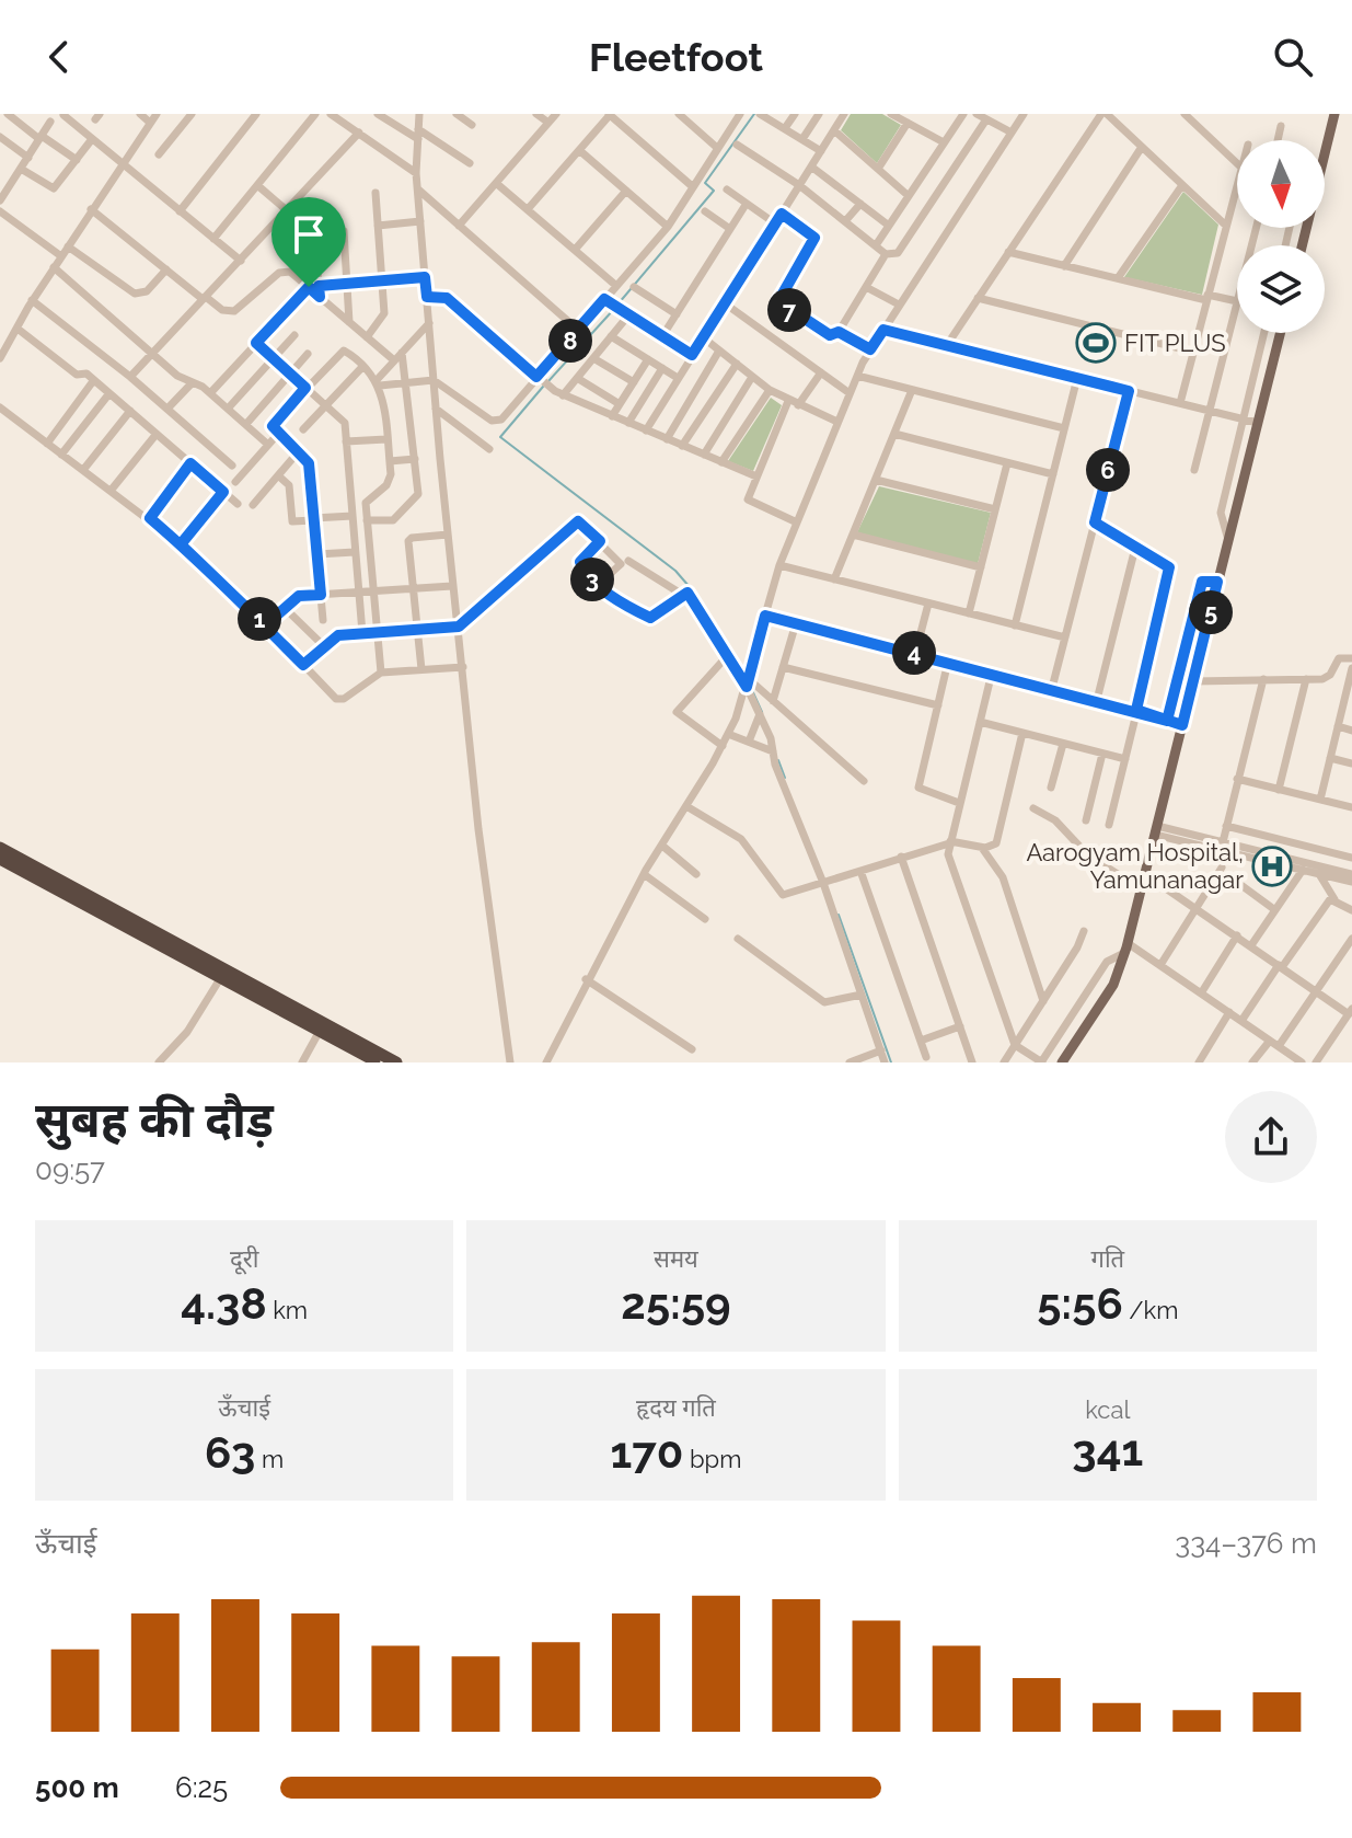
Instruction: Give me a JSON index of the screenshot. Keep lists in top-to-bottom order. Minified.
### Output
{"places":{"sports":["FIT PLUS"],"hospital":["Aarogyam Hospital, Yamunanagar"]},"north":"bottom","page":{"header":"Fleetfoot","pins":["7","8","6","3","5","1","4"],"heading":["सुबह की दौड़","09:57"],"stats":[["दूरी","4.38 km"],["समय","25:59"],["गति","5:56 /km"],["ऊँचाई","63 m"],["हृदय गति","170 bpm"],["kcal","341"]],"chart":["ऊँचाई","334–376 m"],"list":[{"name":"500 m","note":"6:25"}]}}
